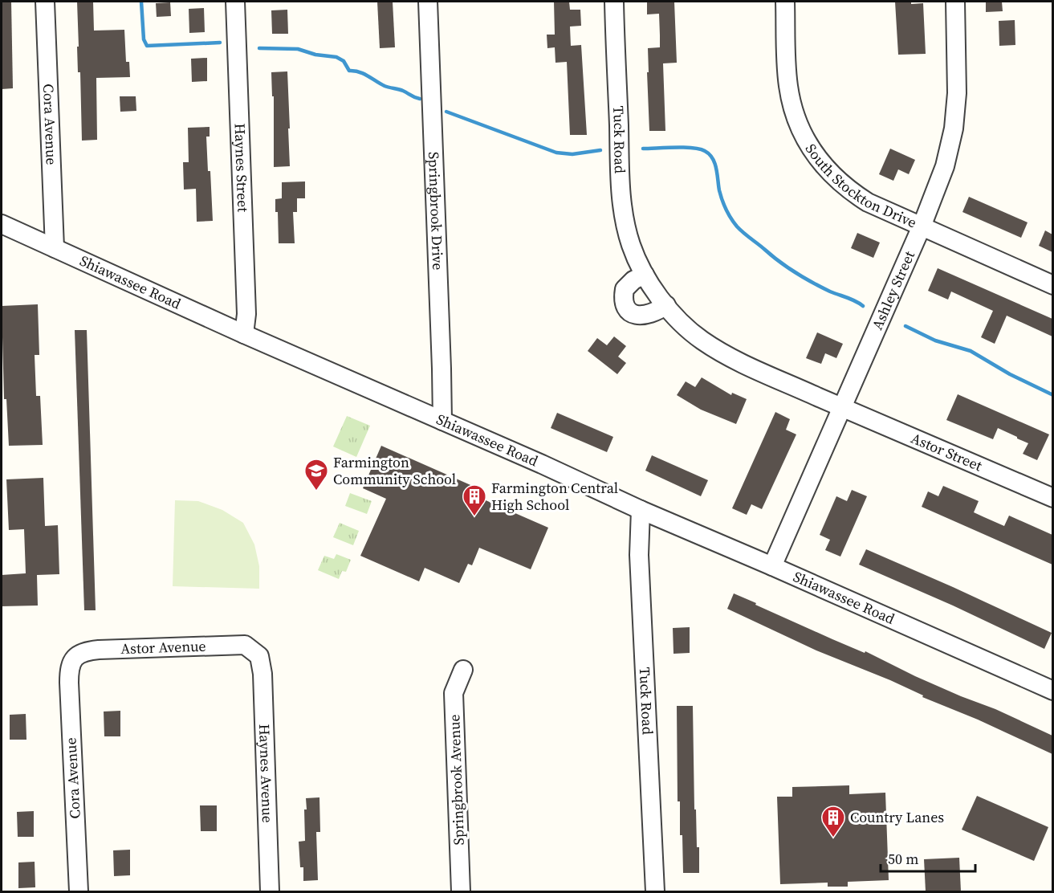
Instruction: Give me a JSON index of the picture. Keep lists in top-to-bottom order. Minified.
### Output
{"streets":{"street":["Cora Avenue","Tuck Road","Haynes Street","South Stockton Drive","Springbrook Drive","Shiawassee Road","Ashley Street","Astor Street","Astor Avenue","Haynes Avenue","Springbrook Avenue"]},"crossings":[["Cora Avenue","Shiawassee Road"],["Cora Avenue","Astor Avenue"],["Tuck Road","Shiawassee Road"],["Tuck Road","Ashley Street"],["Tuck Road","Astor Street"],["Haynes Street","Shiawassee Road"],["South Stockton Drive","Ashley Street"],["Springbrook Drive","Shiawassee Road"],["Shiawassee Road","Ashley Street"],["Ashley Street","Astor Street"],["Astor Avenue","Haynes Avenue"]],"places":{"school or university":["Farmington Community School"],"building":["Farmington Central High School","Country Lanes"]},"scale_bar":"50 m"}
